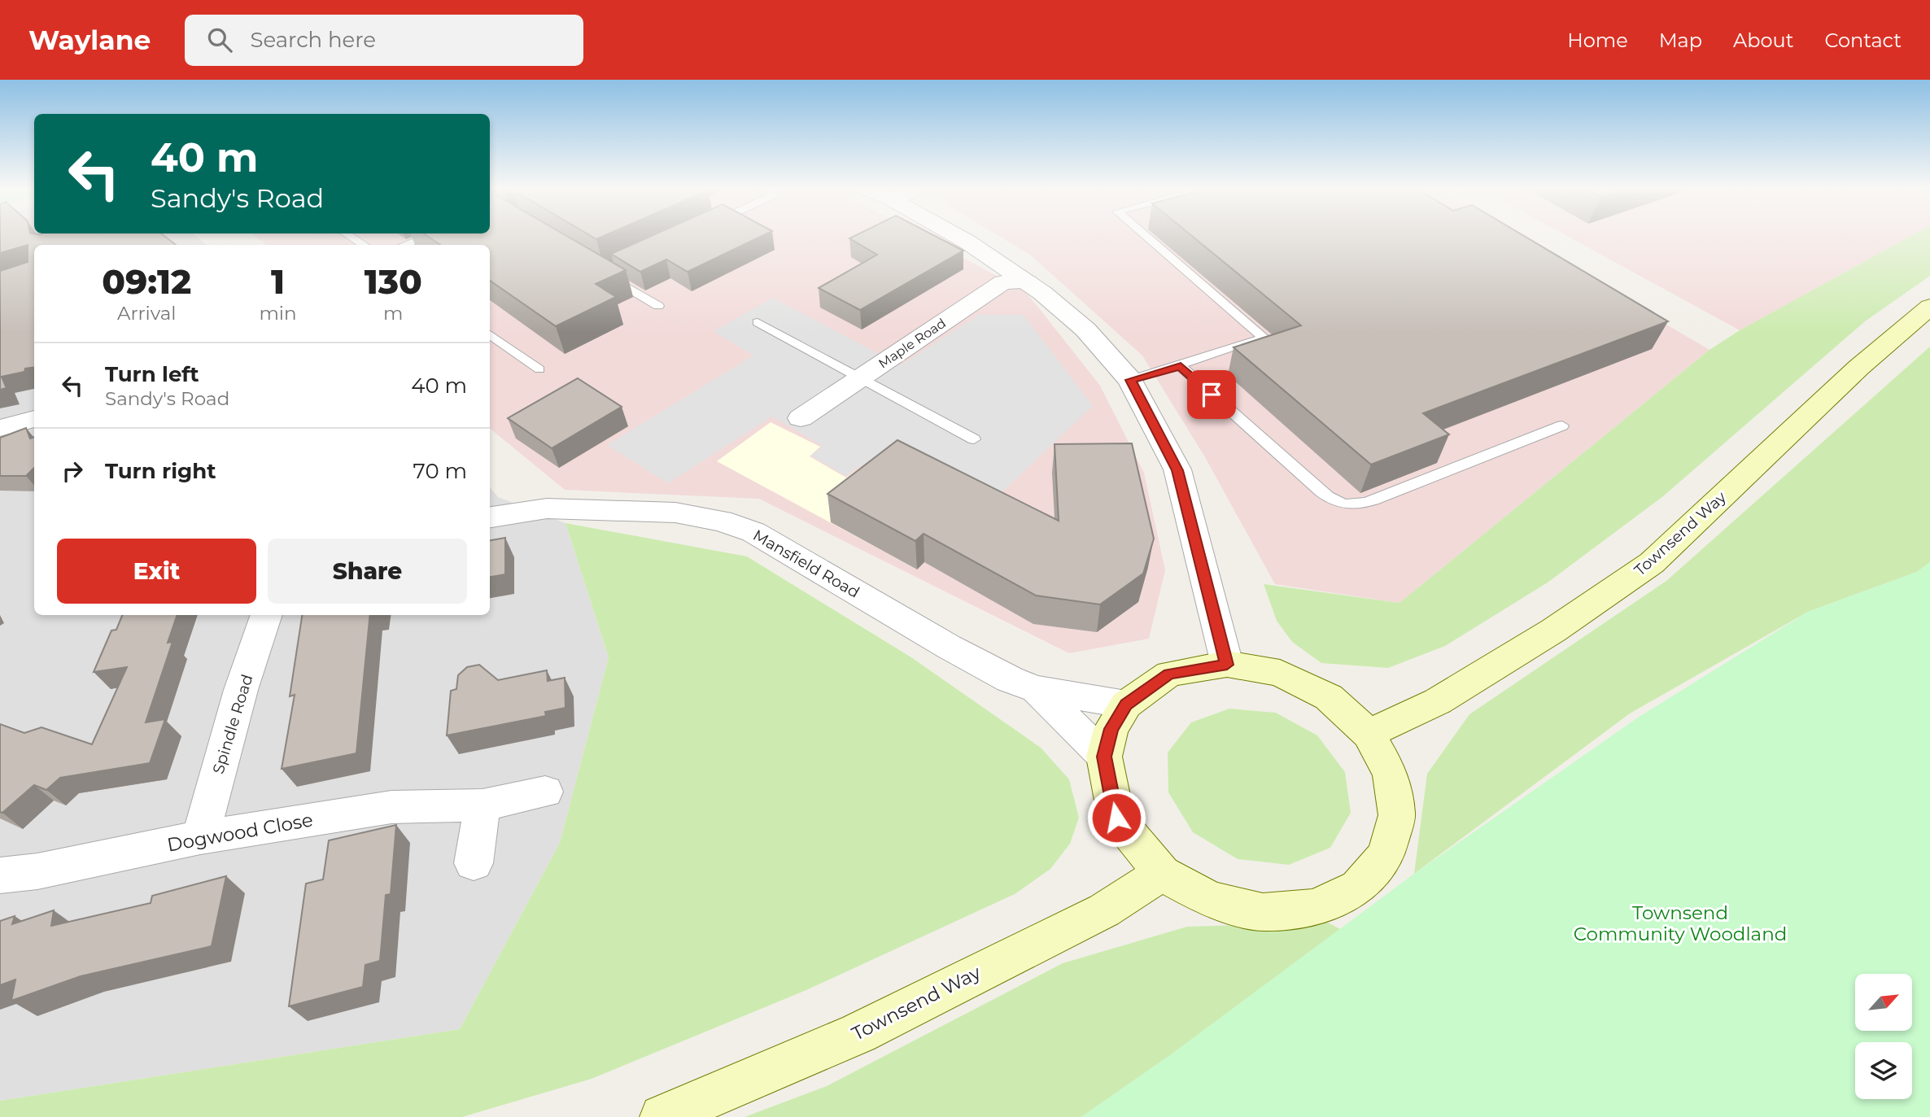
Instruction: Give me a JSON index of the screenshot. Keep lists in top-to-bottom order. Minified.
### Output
{"streets":{"main road":["Townsend Way"],"street":["Maple Road","Mansfield Road","Spindle Road","Dogwood Close"]},"crossings":[["Spindle Road","Dogwood Close"]],"parks":["Townsend Community Woodland"],"north":"top right","page":{"header":"Waylane","search":"Search here","nav":["Home","Map","About","Contact"],"turn":["40 m","Sandy's Road"],"eta":["09:12","Arrival","1","min","130","m"],"list":[{"name":"Turn left","note":"Sandy's Road","value":"40 m"},{"name":"Turn right","value":"70 m"}],"buttons":["Exit","Share"]}}
